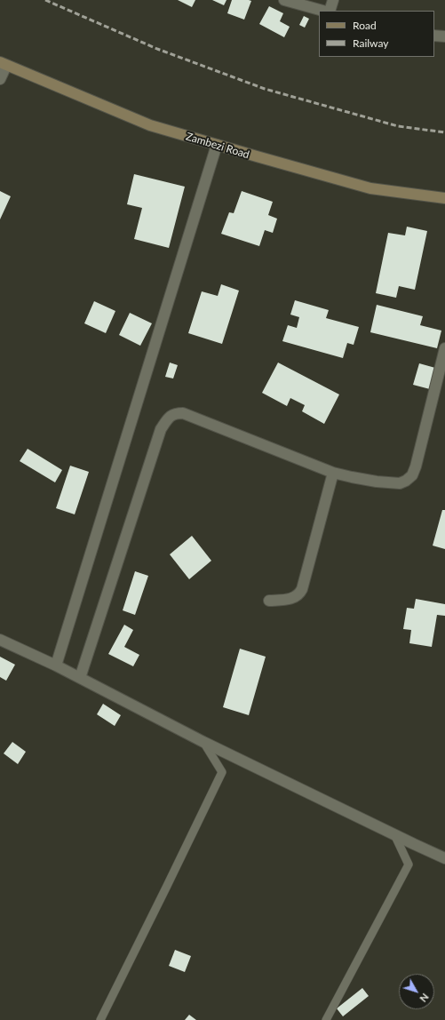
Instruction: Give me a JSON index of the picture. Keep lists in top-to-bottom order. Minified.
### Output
{"streets":{"main road":["Zambezi Road"]},"legend":["Road","Railway"],"north":"bottom right"}
